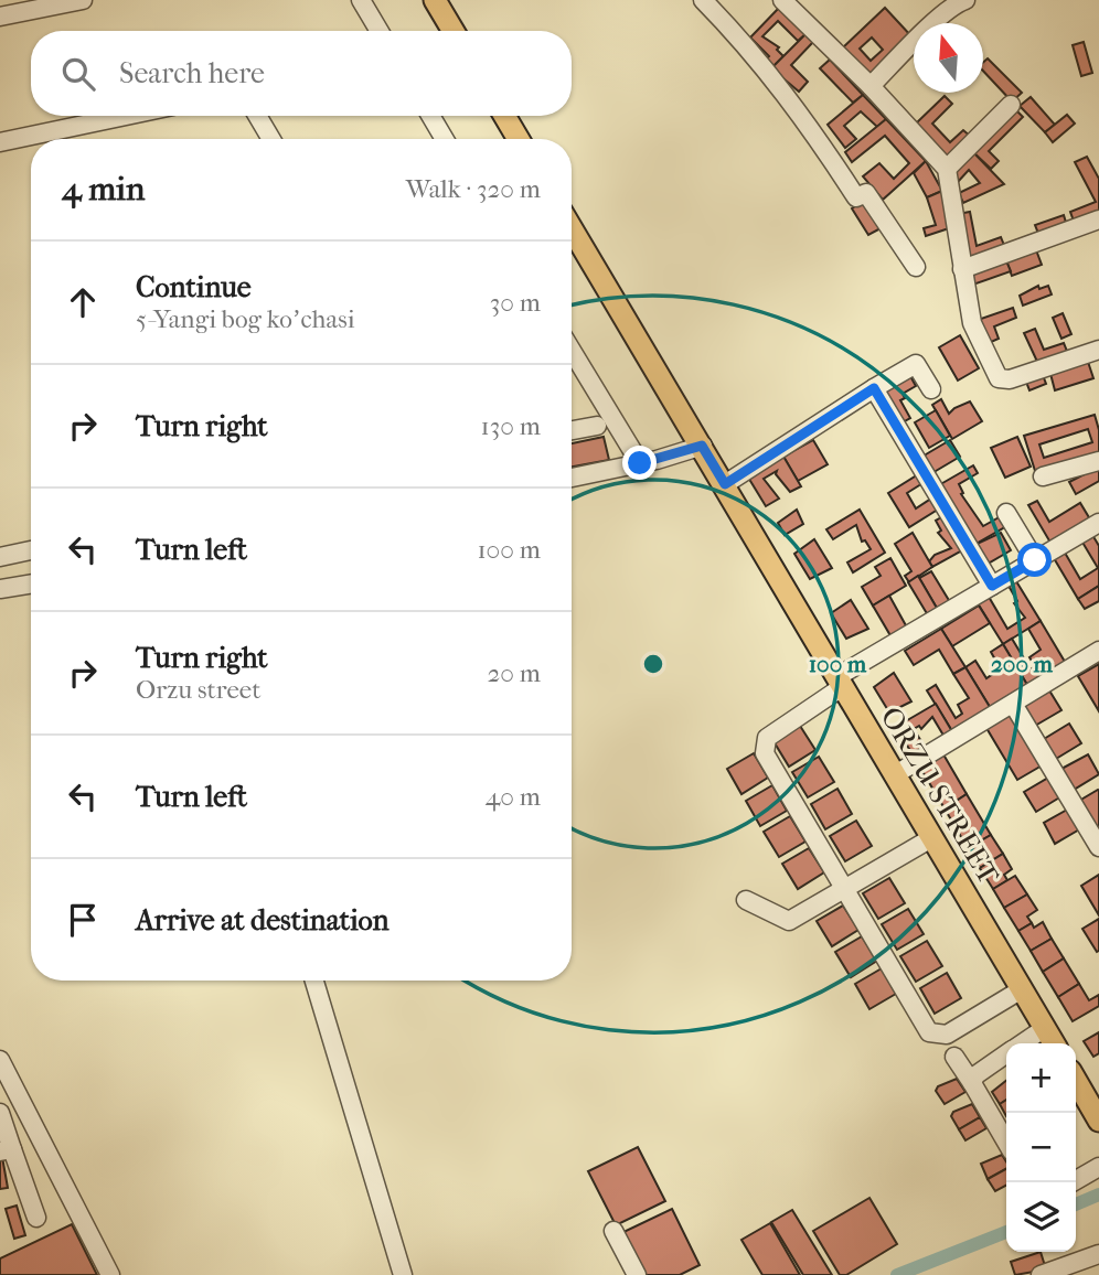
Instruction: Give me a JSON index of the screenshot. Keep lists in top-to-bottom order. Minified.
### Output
{"streets":{"main road":["ORZU STREET"]},"north":"top","page":{"search":"Search here","heading":["4 min","Walk · 320 m"],"list":[["Continue","5-Yangi bog koʼchasi","30 m"],["Turn right","130 m"],["Turn left","100 m"],["Turn right","Orzu street","20 m"],["Turn left","40 m"],"Arrive at destination"],"map_buttons":["+","−"]},"rings":["100 m","200 m"]}
